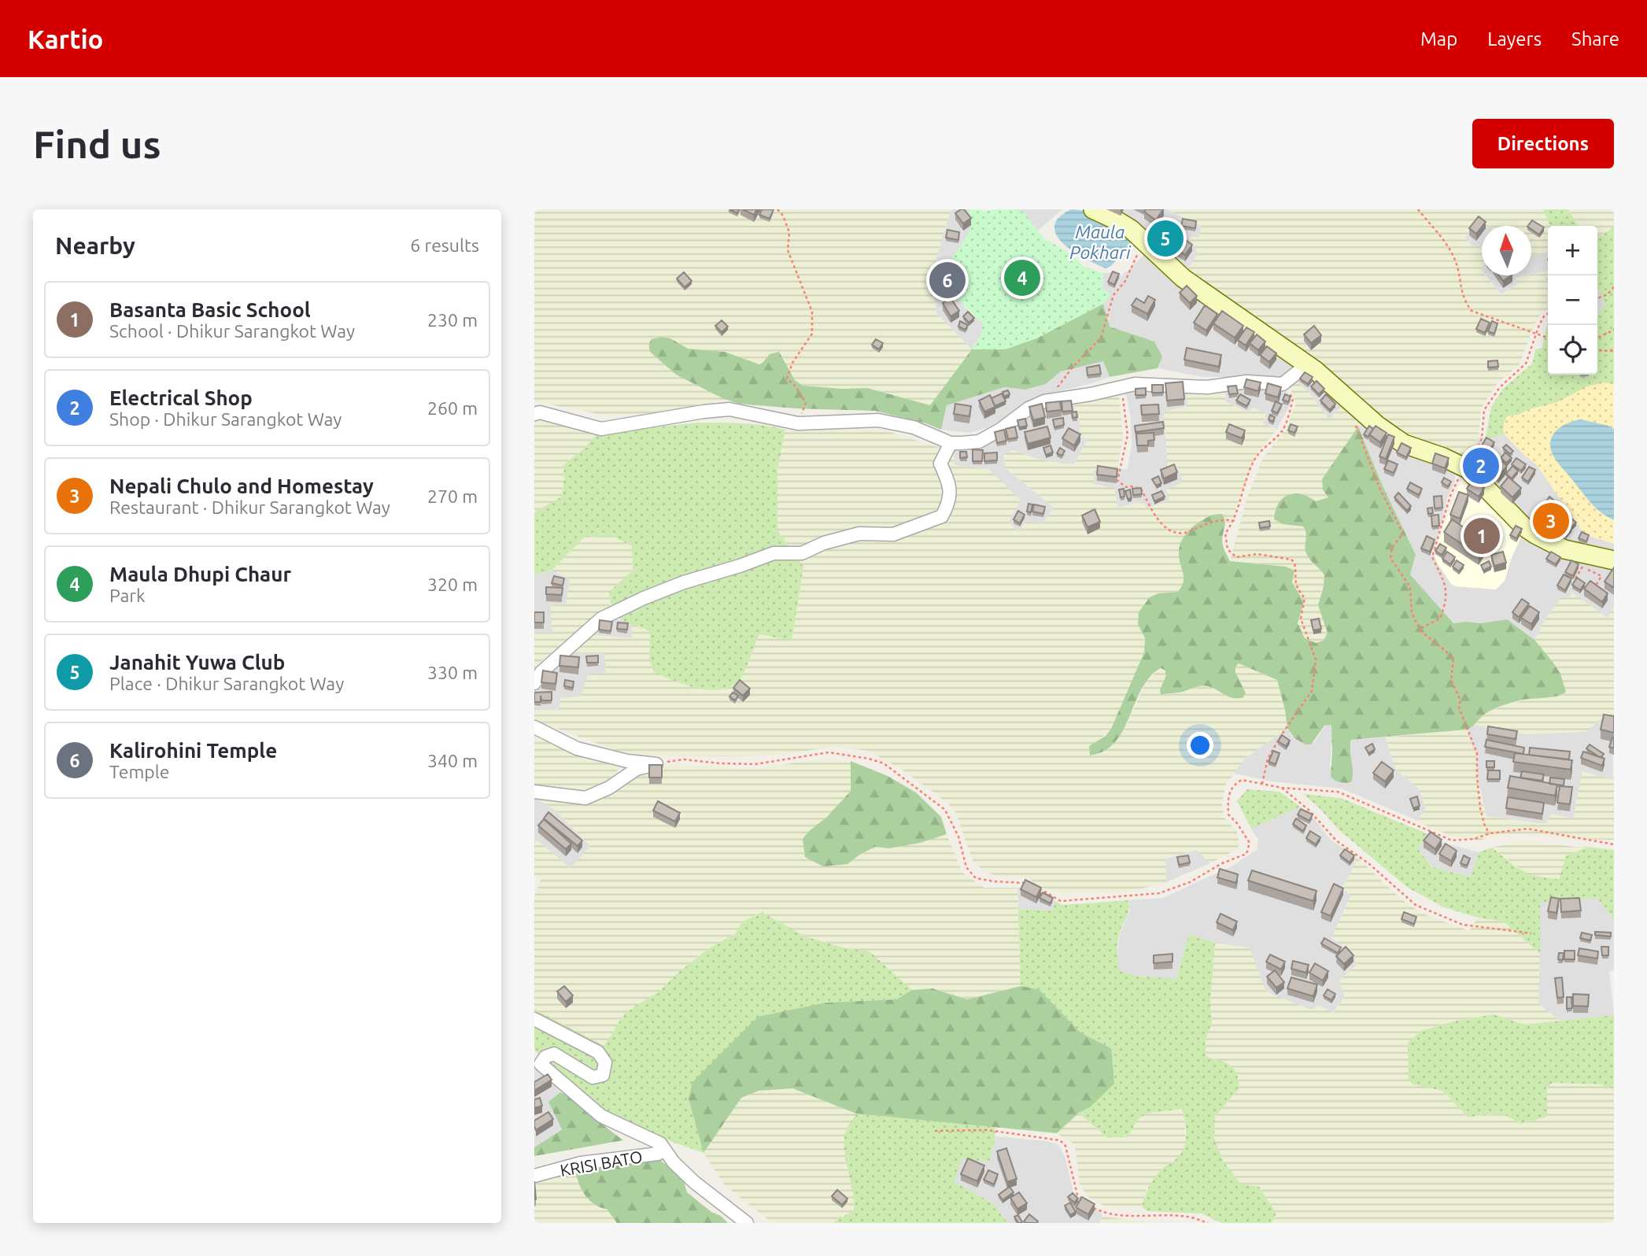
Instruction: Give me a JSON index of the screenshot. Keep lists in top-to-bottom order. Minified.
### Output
{"streets":{"street":["KRISI BATO"]},"water":["Maula Pokhari"],"north":"top","page":{"header":"Kartio","nav":["Map","Layers","Share"],"buttons":"Directions","title":"Find us","heading":["Nearby","6 results"],"pins":["5","4","6","2","3","1"],"map_buttons":["+","−"],"list":[{"mark":"1","name":"Basanta Basic School","note":"School · Dhikur Sarangkot Way","value":"230 m"},{"mark":"2","name":"Electrical Shop","note":"Shop · Dhikur Sarangkot Way","value":"260 m"},{"mark":"3","name":"Nepali Chulo and Homestay","note":"Restaurant · Dhikur Sarangkot Way","value":"270 m"},{"mark":"4","name":"Maula Dhupi Chaur","note":"Park","value":"320 m"},{"mark":"5","name":"Janahit Yuwa Club","note":"Place · Dhikur Sarangkot Way","value":"330 m"},{"mark":"6","name":"Kalirohini Temple","note":"Temple","value":"340 m"}]}}
